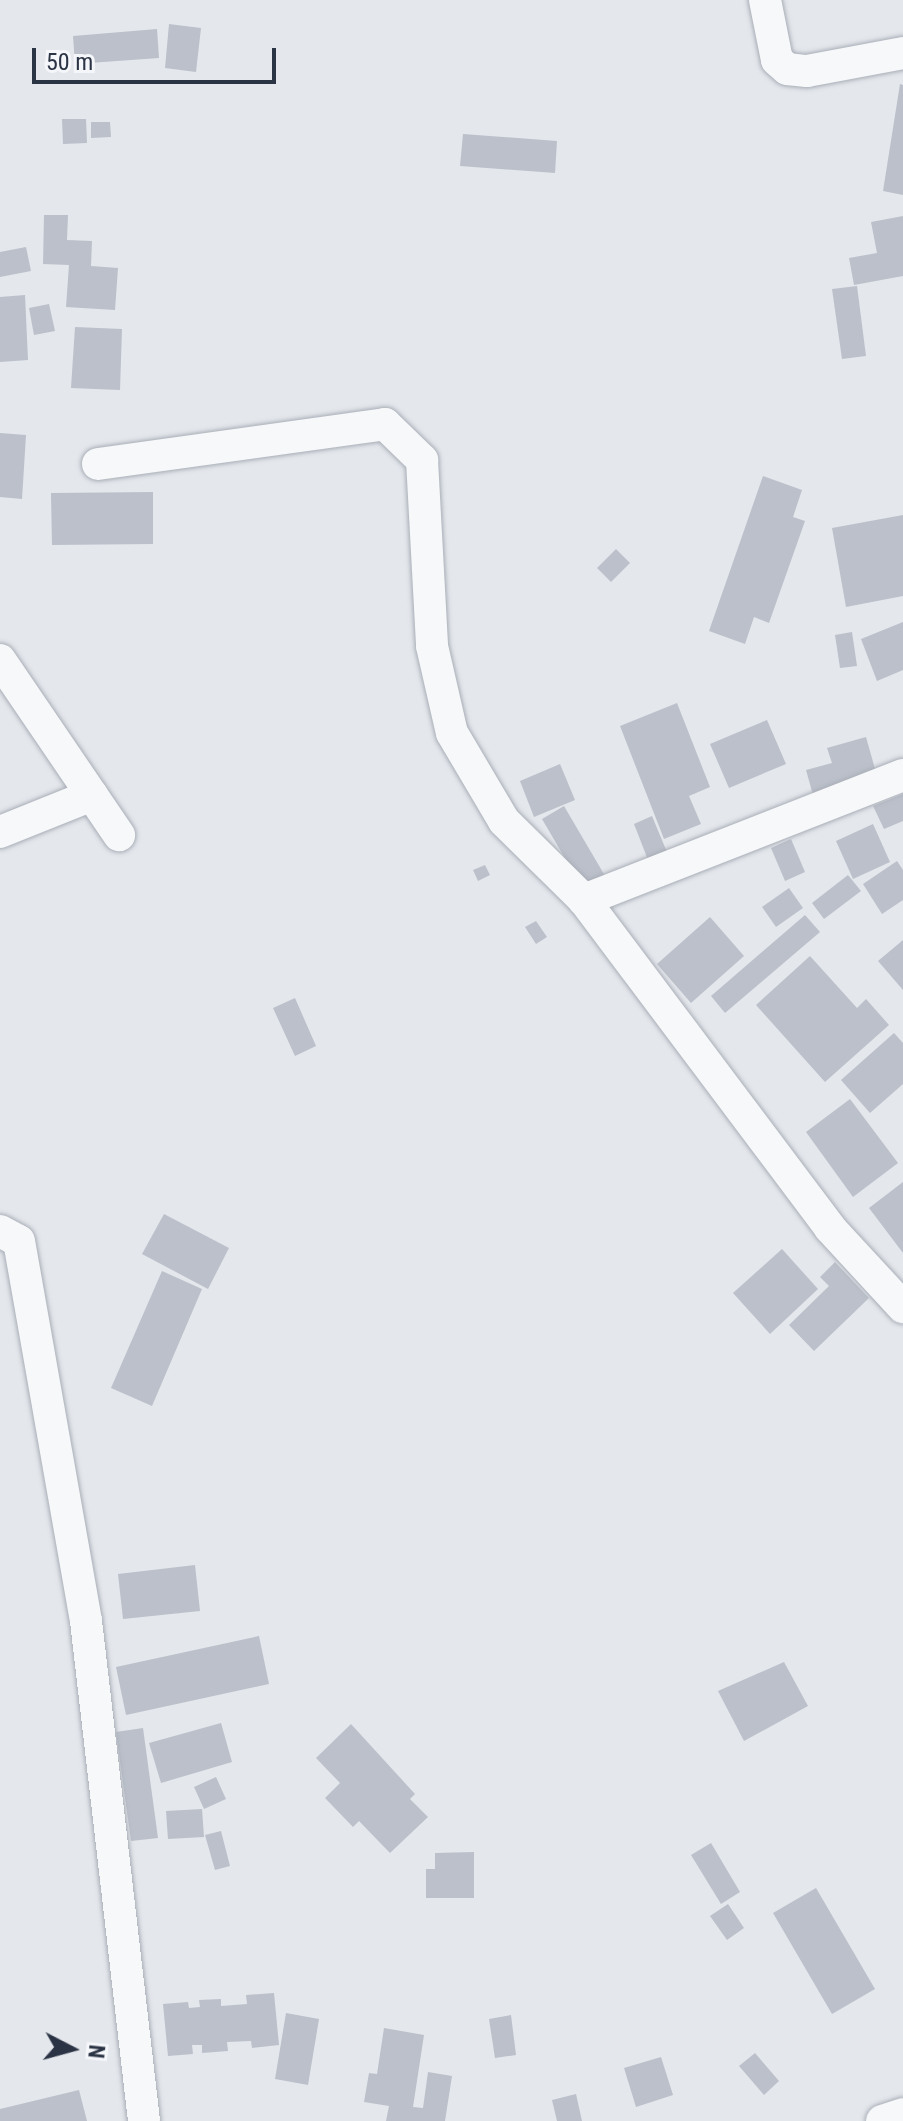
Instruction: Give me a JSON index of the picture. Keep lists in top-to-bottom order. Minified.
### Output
{"scale_bar":"50 m","north":"right"}
